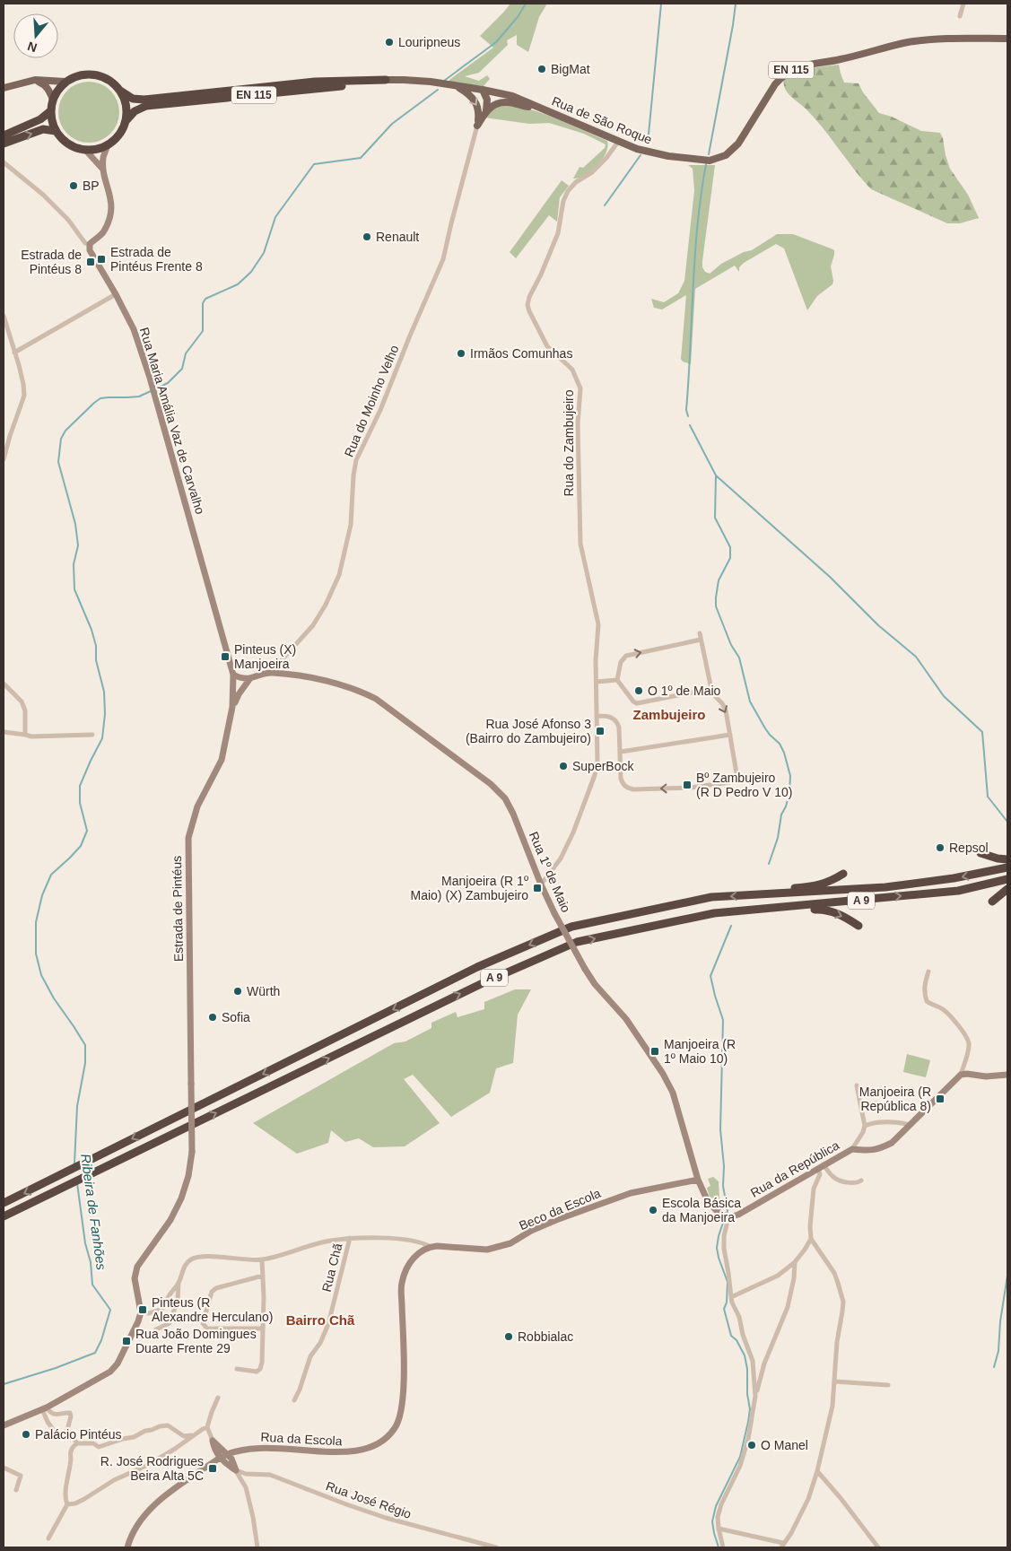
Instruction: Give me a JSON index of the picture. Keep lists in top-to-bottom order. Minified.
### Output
{"streets":{"highway":["EN 115","Rua de São Roque","A 9"],"street":["Rua do Moinho Velho","Rua Maria Amália Vaz de Carvalho","Rua do Zambujeiro","Rua 1º de Maio","Estrada de Pintéus","Rua da República","Beco da Escola","Rua Chã","Rua da Escola","Rua José Régio"]},"crossings":[["Rua de São Roque","Rua do Zambujeiro"],["Rua do Moinho Velho","Rua 1º de Maio"],["Rua Maria Amália Vaz de Carvalho","Rua 1º de Maio"],["Rua Maria Amália Vaz de Carvalho","Estrada de Pintéus"],["Rua do Zambujeiro","Rua 1º de Maio"],["Rua 1º de Maio","Estrada de Pintéus"],["Rua 1º de Maio","Rua da República"],["Rua 1º de Maio","Beco da Escola"],["Beco da Escola","Rua da Escola"]],"districts":["Zambujeiro","Bairro Chã"],"water":["Ribeira de Fanhões"],"places":{"other":["Louripneus","BigMat","BP","Renault","Irmãos Comunhas","O 1º de Maio","SuperBock","Repsol","Würth","Sofia","Escola Básica da Manjoeira","Robbialac","Palácio Pintéus","O Manel"],"transit":["Estrada de Pintéus Frente 8","Estrada de Pintéus 8","Pinteus (X) Manjoeira","Rua José Afonso 3 (Bairro do Zambujeiro)","Bº Zambujeiro (R D Pedro V 10)","Manjoeira (R 1º Maio) (X) Zambujeiro","Manjoeira (R 1º Maio 10)","Manjoeira (R República 8)","Pinteus (R Alexandre Herculano)","Rua João Domingues Duarte Frente 29","R. José Rodrigues Beira Alta 5C"]},"north":"bottom"}
